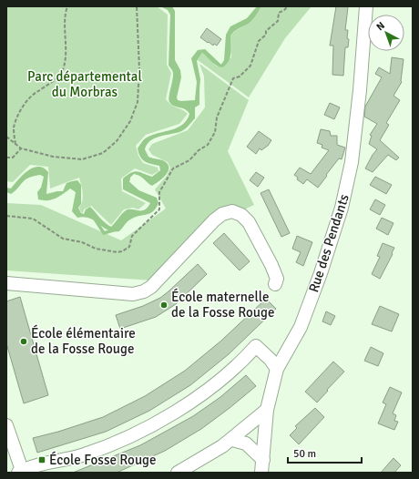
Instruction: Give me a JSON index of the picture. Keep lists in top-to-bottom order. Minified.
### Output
{"streets":{"street":["Rue des Pendants"]},"parks":["Parc départemental du Morbras"],"places":{"other":["École maternelle de la Fosse Rouge","École élémentaire de la Fosse Rouge"],"transit":["École Fosse Rouge"]},"scale_bar":"50 m","north":"top left"}
